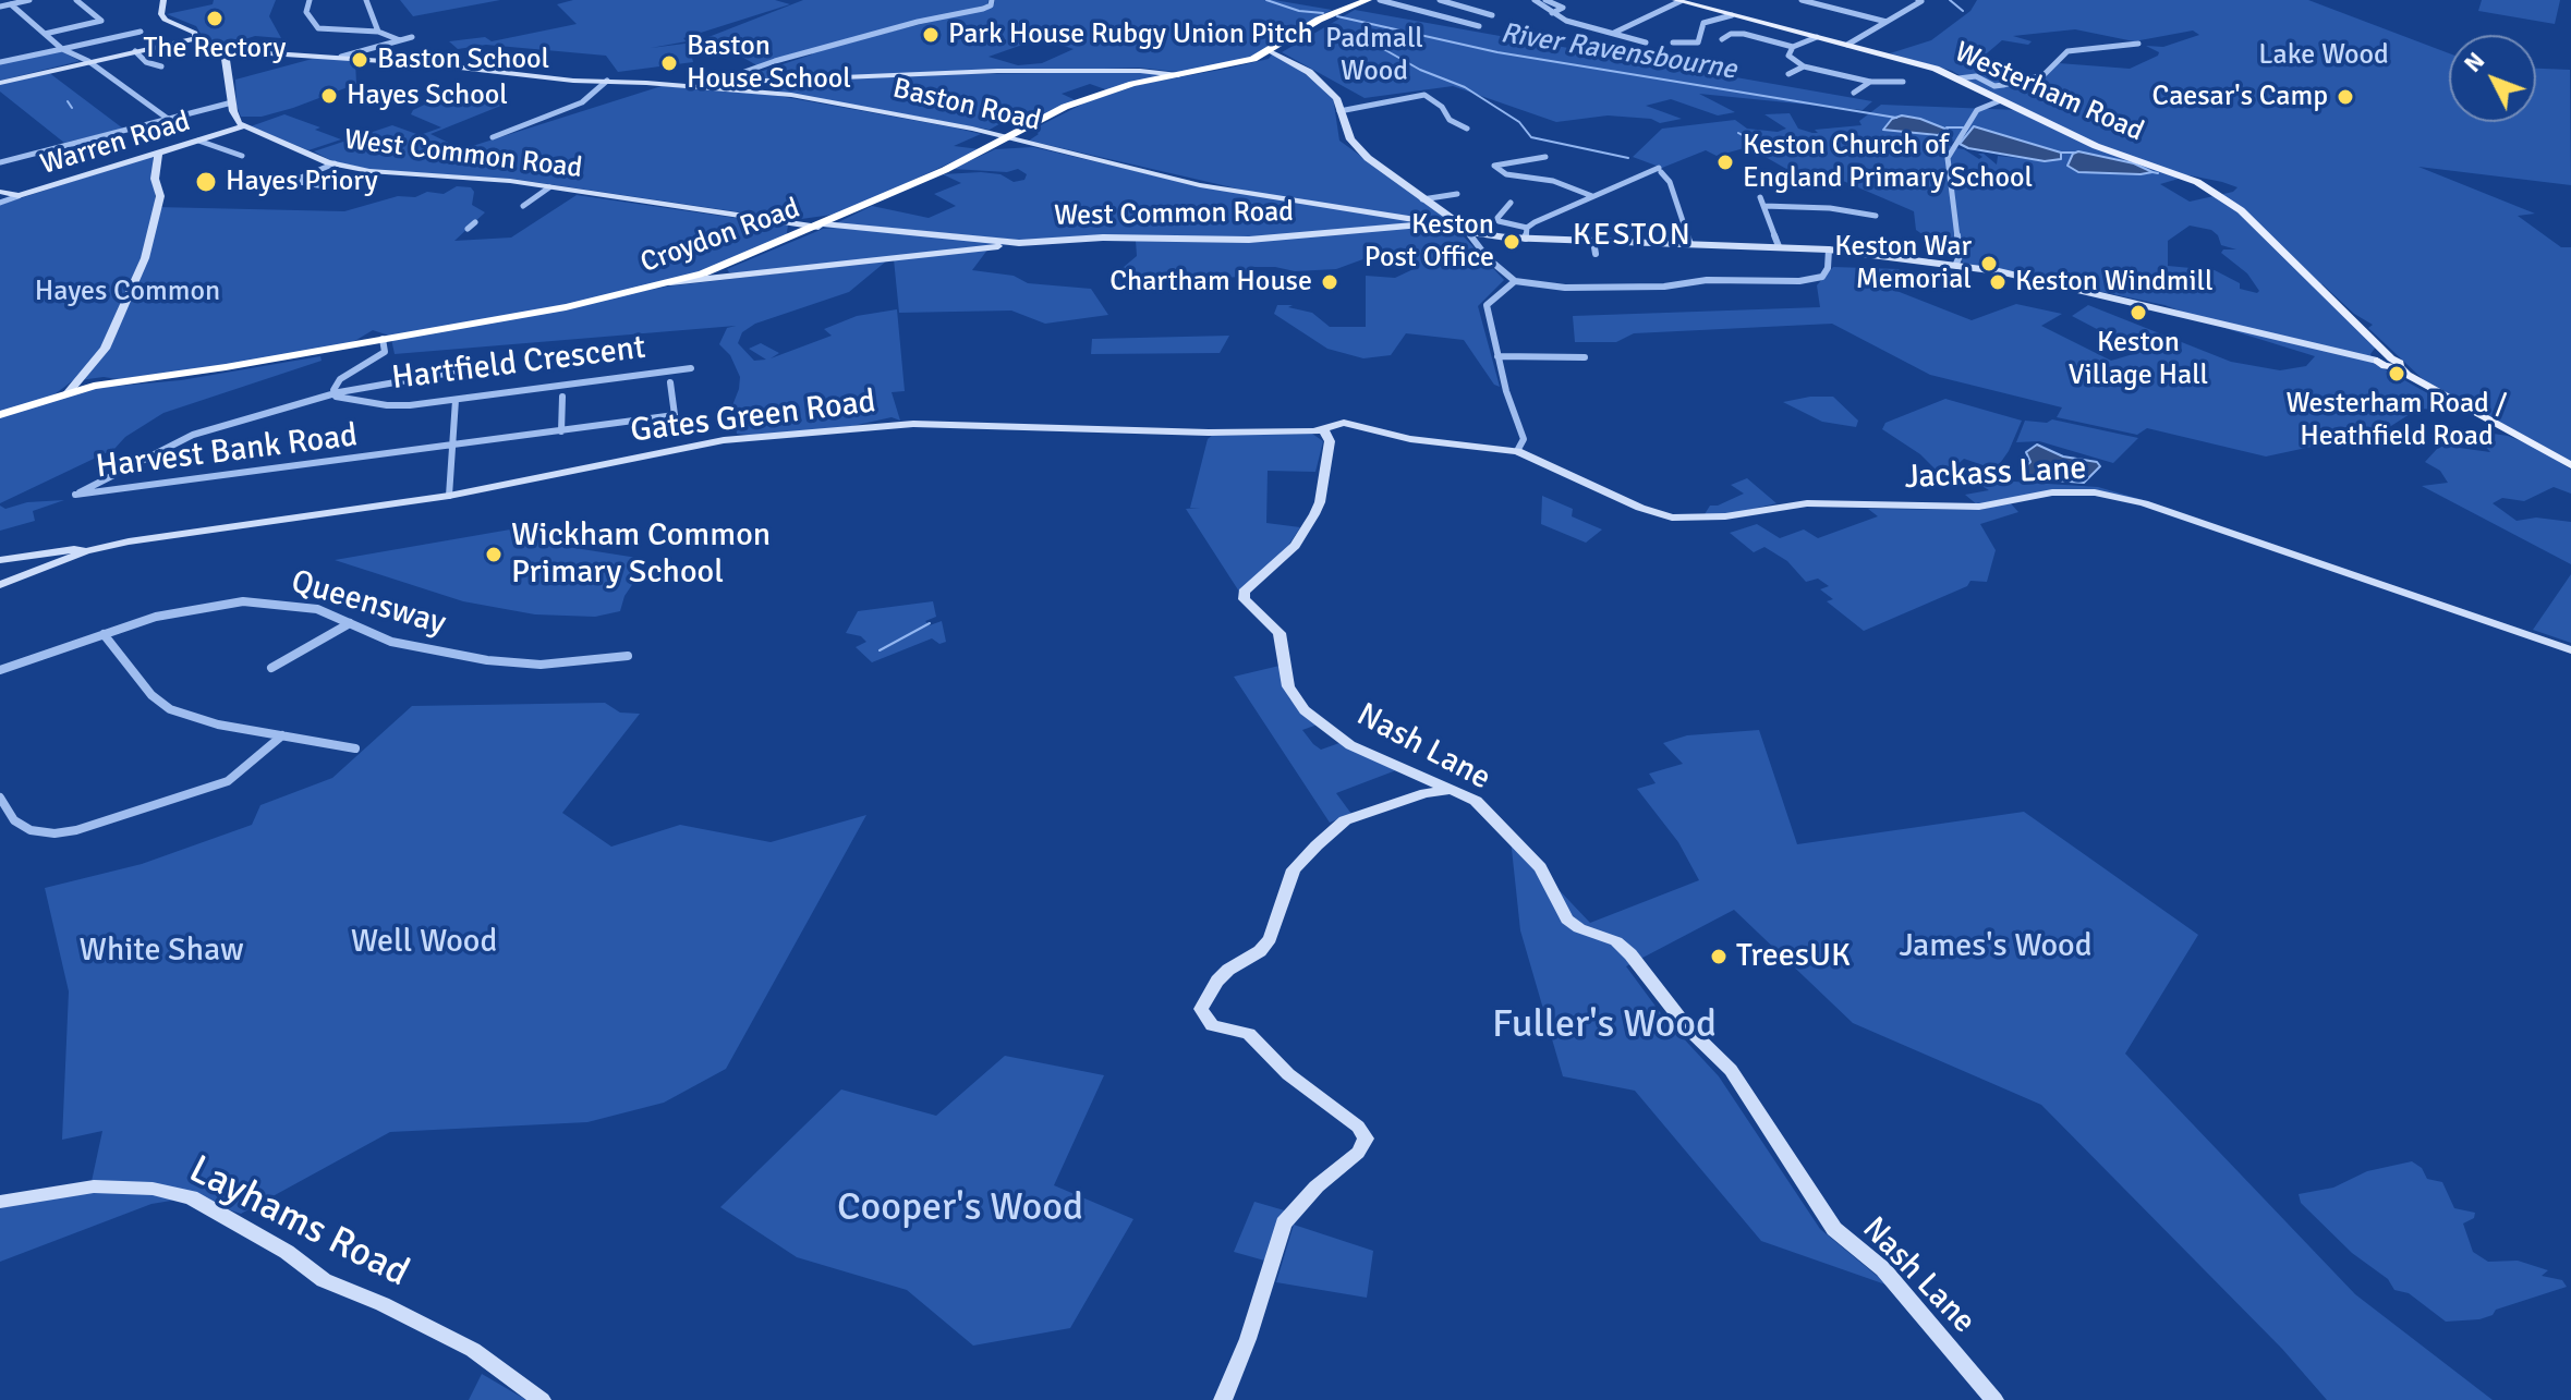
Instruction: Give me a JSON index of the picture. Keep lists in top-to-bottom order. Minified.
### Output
{"streets":{"highway":["Croydon Road"],"main road":["Westerham Road"],"street":["Baston Road","Warren Road","West Common Road","Hartfield Crescent","Gates Green Road","Harvest Bank Road","Jackass Lane","Queensway","Nash Lane","Layhams Road"]},"crossings":[["Baston Road","West Common Road"],["Baston Road","Croydon Road"],["Warren Road","West Common Road"],["West Common Road","Croydon Road"],["Croydon Road","Hartfield Crescent"],["Hartfield Crescent","Harvest Bank Road"],["Gates Green Road","Jackass Lane"],["Gates Green Road","Nash Lane"]],"districts":["KESTON"],"water":["River Ravensbourne"],"parks":["Padmall Wood","Lake Wood","Hayes Common","Well Wood","James's Wood","White Shaw","Fuller's Wood","Cooper's Wood"],"places":["The Rectory","Park House Rubgy Union Pitch","Baston School","Baston House School","Hayes School","Caesar's Camp","Keston Church of England Primary School","Hayes Priory","Keston Post Office","Keston War Memorial","Chartham House","Keston Windmill","Keston Village Hall","Westerham Road / Heathfield Road","Wickham Common Primary School","TreesUK"],"north":"top left"}
